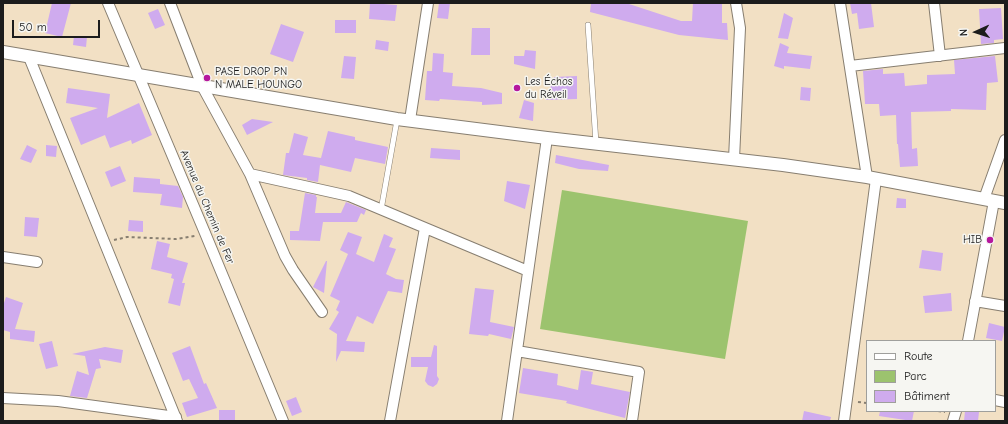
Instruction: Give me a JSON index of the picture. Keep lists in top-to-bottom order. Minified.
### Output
{"streets":{"street":["Avenue du Chemin de Fer"]},"places":["PASE DROP PN N MALE HOUNGO","Les Échos du Réveil","HIB"],"legend":["Route","Parc","Bâtiment"],"scale_bar":"50 m","north":"left"}
